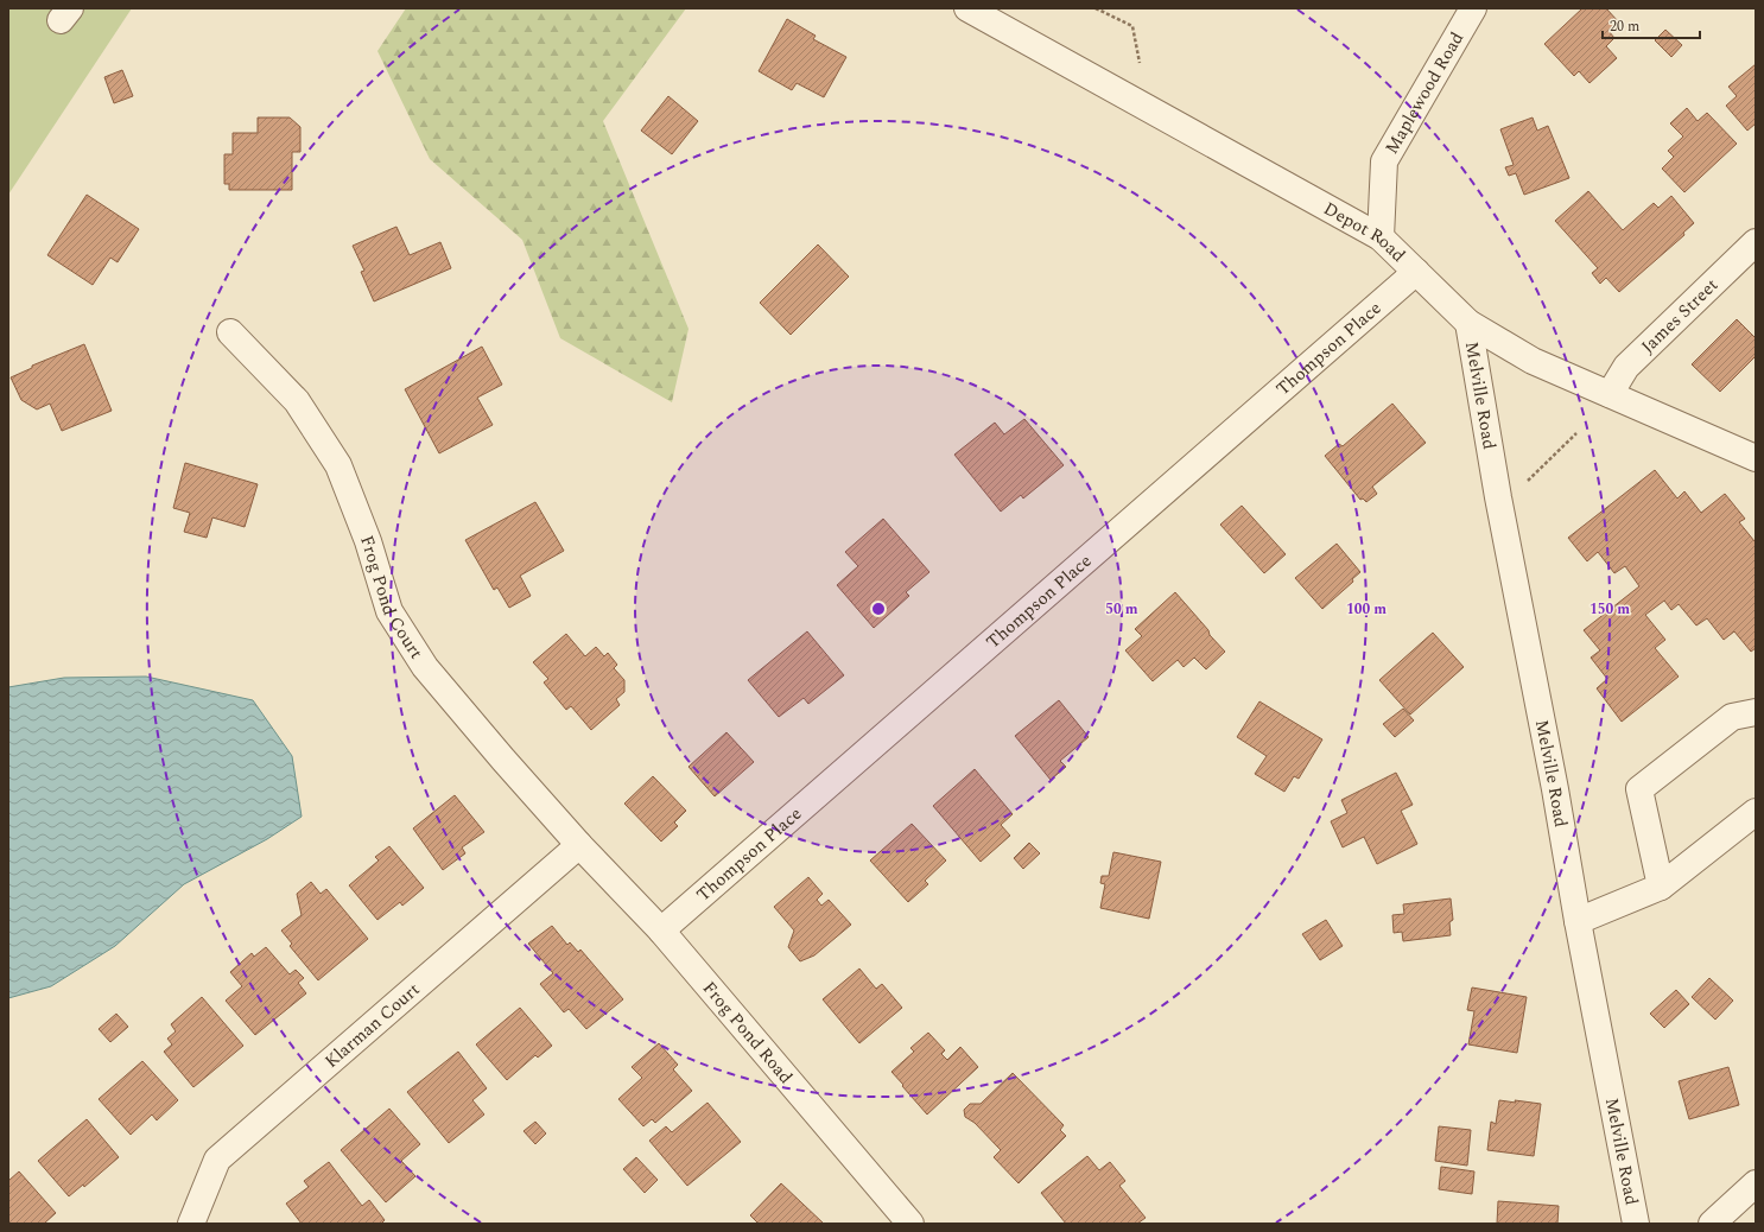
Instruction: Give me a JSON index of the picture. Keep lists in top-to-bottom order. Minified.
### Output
{"streets":{"street":["Maplewood Road","Depot Road","James Street","Thompson Place","Melville Road","Frog Pond Court","Klarman Court","Frog Pond Road"]},"crossings":[["Maplewood Road","Depot Road"],["Depot Road","James Street"],["Depot Road","Thompson Place"],["Depot Road","Melville Road"],["Thompson Place","Frog Pond Road"],["Frog Pond Court","Klarman Court"],["Frog Pond Court","Frog Pond Road"],["Klarman Court","Frog Pond Road"]],"scale_bar":"20 m","rings":["50 m","100 m","150 m"]}
